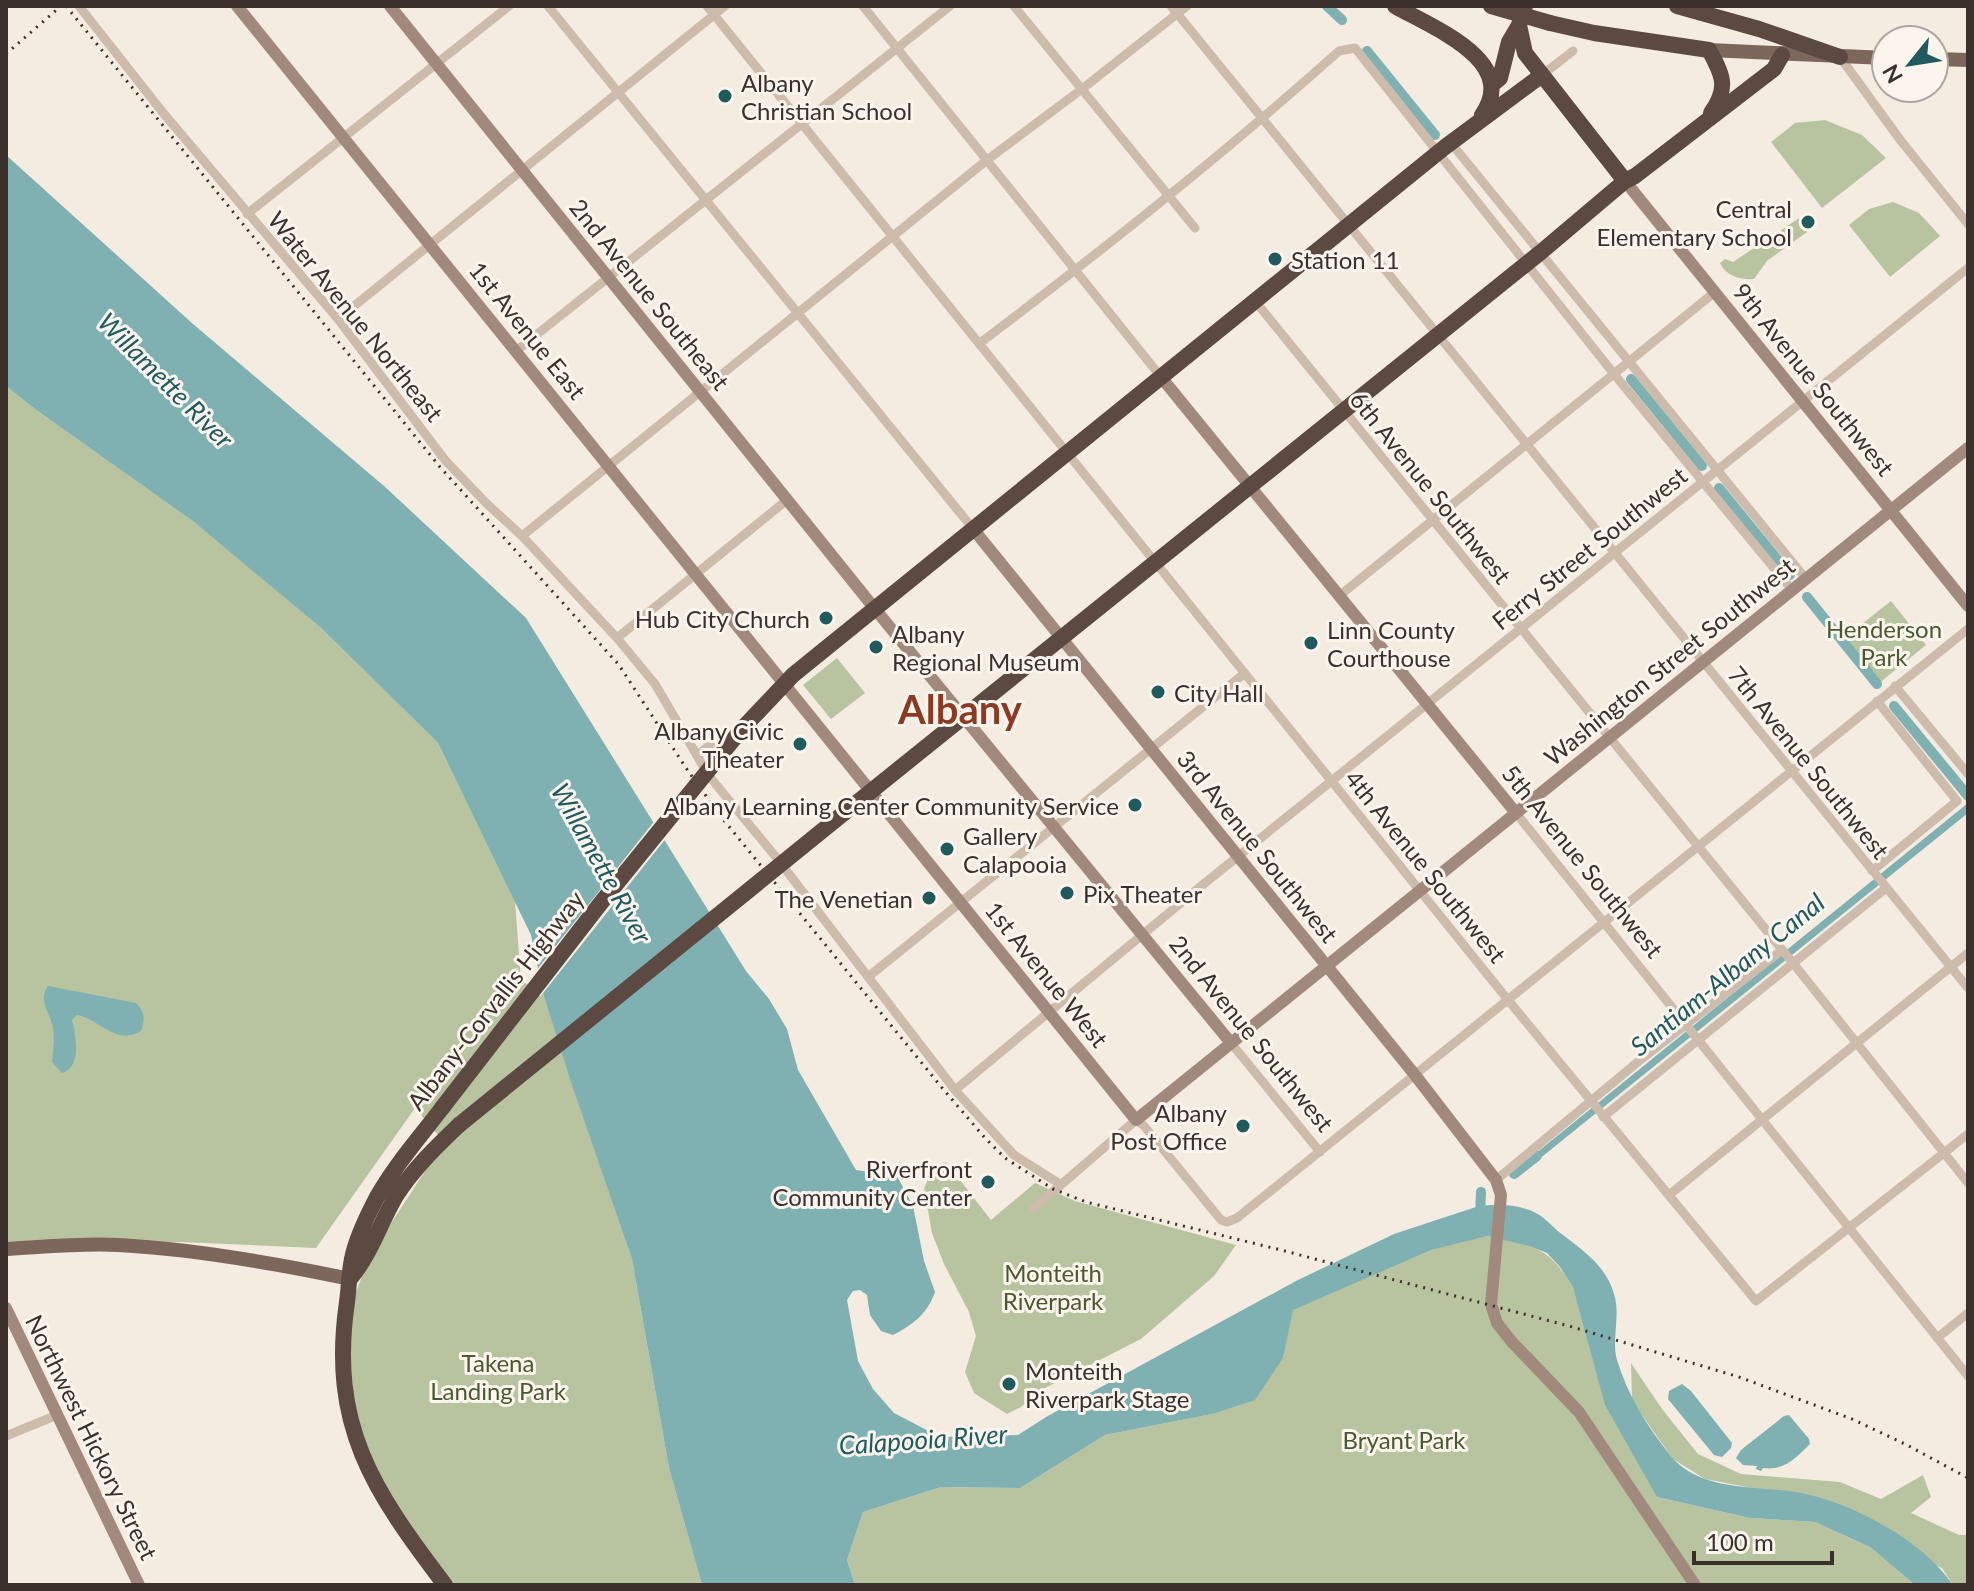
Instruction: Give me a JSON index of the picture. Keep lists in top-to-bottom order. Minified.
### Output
{"streets":{"highway":["Albany-Corvallis Highway"],"street":["2nd Avenue Southeast","Water Avenue Northeast","1st Avenue East","9th Avenue Southwest","6th Avenue Southwest","Ferry Street Southwest","Washington Street Southwest","7th Avenue Southwest","3rd Avenue Southwest","5th Avenue Southwest","4th Avenue Southwest","1st Avenue West","2nd Avenue Southwest","Northwest Hickory Street"]},"crossings":[["2nd Avenue Southeast","Albany-Corvallis Highway"],["2nd Avenue Southeast","2nd Avenue Southwest"],["Water Avenue Northeast","Ferry Street Southwest"],["1st Avenue East","1st Avenue West"],["1st Avenue East","Albany-Corvallis Highway"],["9th Avenue Southwest","Ferry Street Southwest"],["9th Avenue Southwest","Washington Street Southwest"],["9th Avenue Southwest","Albany-Corvallis Highway"],["6th Avenue Southwest","Ferry Street Southwest"],["6th Avenue Southwest","Washington Street Southwest"],["6th Avenue Southwest","Albany-Corvallis Highway"],["Ferry Street Southwest","7th Avenue Southwest"],["Ferry Street Southwest","3rd Avenue Southwest"],["Ferry Street Southwest","5th Avenue Southwest"],["Ferry Street Southwest","4th Avenue Southwest"],["Ferry Street Southwest","1st Avenue West"],["Ferry Street Southwest","2nd Avenue Southwest"],["Washington Street Southwest","7th Avenue Southwest"],["Washington Street Southwest","3rd Avenue Southwest"],["Washington Street Southwest","5th Avenue Southwest"],["Washington Street Southwest","4th Avenue Southwest"],["Washington Street Southwest","1st Avenue West"],["Washington Street Southwest","2nd Avenue Southwest"],["7th Avenue Southwest","Albany-Corvallis Highway"],["3rd Avenue Southwest","Albany-Corvallis Highway"],["5th Avenue Southwest","4th Avenue Southwest"],["5th Avenue Southwest","Albany-Corvallis Highway"],["4th Avenue Southwest","Albany-Corvallis Highway"],["1st Avenue West","Albany-Corvallis Highway"],["1st Avenue West","2nd Avenue Southwest"],["Albany-Corvallis Highway","2nd Avenue Southwest"]],"districts":["Albany"],"water":["Willamette River","Santiam-Albany Canal","Calapooia River"],"parks":["Henderson Park","Monteith Riverpark","Takena Landing Park","Bryant Park"],"places":["Albany Christian School","Central Elementary School","Station 11","Hub City Church","Linn County Courthouse","Albany Regional Museum","City Hall","Albany Civic Theater","Albany Learning Center Community Service","Gallery Calapooia","Pix Theater","The Venetian","Albany Post Office","Riverfront Community Center","Monteith Riverpark Stage"],"scale_bar":"100 m","north":"bottom left"}
